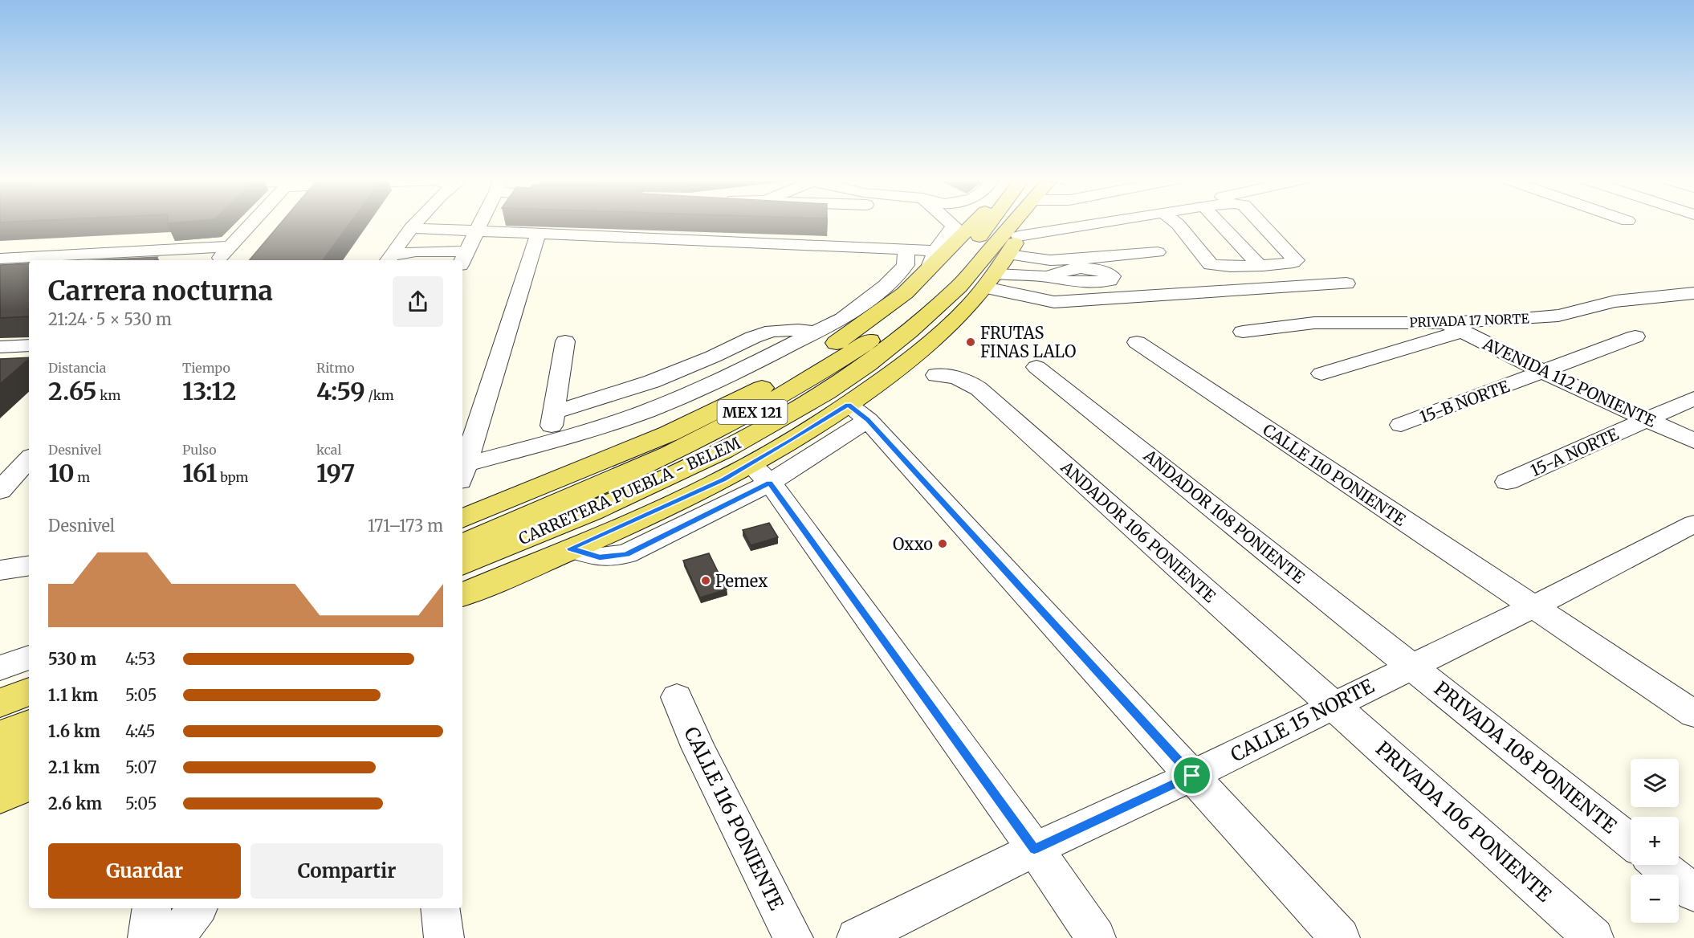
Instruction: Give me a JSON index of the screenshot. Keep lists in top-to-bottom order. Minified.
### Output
{"streets":{"main road":["MEX 121","CARRETERA PUEBLA - BELEM"],"street":["PRIVADA 17 NORTE","AVENIDA 112 PONIENTE","15-B NORTE","15-A NORTE","CALLE 110 PONIENTE","ANDADOR 108 PONIENTE","ANDADOR 106 PONIENTE","CALLE 15 NORTE","PRIVADA 108 PONIENTE","CALLE 116 PONIENTE","PRIVADA 106 PONIENTE"]},"crossings":[["PRIVADA 17 NORTE","AVENIDA 112 PONIENTE"],["AVENIDA 112 PONIENTE","15-B NORTE"],["AVENIDA 112 PONIENTE","15-A NORTE"],["CALLE 110 PONIENTE","CALLE 15 NORTE"],["ANDADOR 108 PONIENTE","CALLE 15 NORTE"],["ANDADOR 108 PONIENTE","PRIVADA 108 PONIENTE"],["ANDADOR 106 PONIENTE","CALLE 15 NORTE"],["ANDADOR 106 PONIENTE","PRIVADA 106 PONIENTE"],["CALLE 15 NORTE","PRIVADA 108 PONIENTE"],["CALLE 15 NORTE","PRIVADA 106 PONIENTE"]],"places":["FRUTAS FINAS LALO","Oxxo","Pemex"],"page":{"heading":["Carrera nocturna","21:24 · 5 × 530 m"],"stats":[["Distancia","2.65 km"],["Tiempo","13:12"],["Ritmo","4:59 /km"],["Desnivel","10 m"],["Pulso","161 bpm"],["kcal","197"]],"chart":["Desnivel","171–173 m"],"list":[{"name":"530 m","note":"4:53"},{"name":"1.1 km","note":"5:05"},{"name":"1.6 km","note":"4:45"},{"name":"2.1 km","note":"5:07"},{"name":"2.6 km","note":"5:05"}],"map_buttons":["+","−"],"buttons":["Guardar","Compartir"]}}
